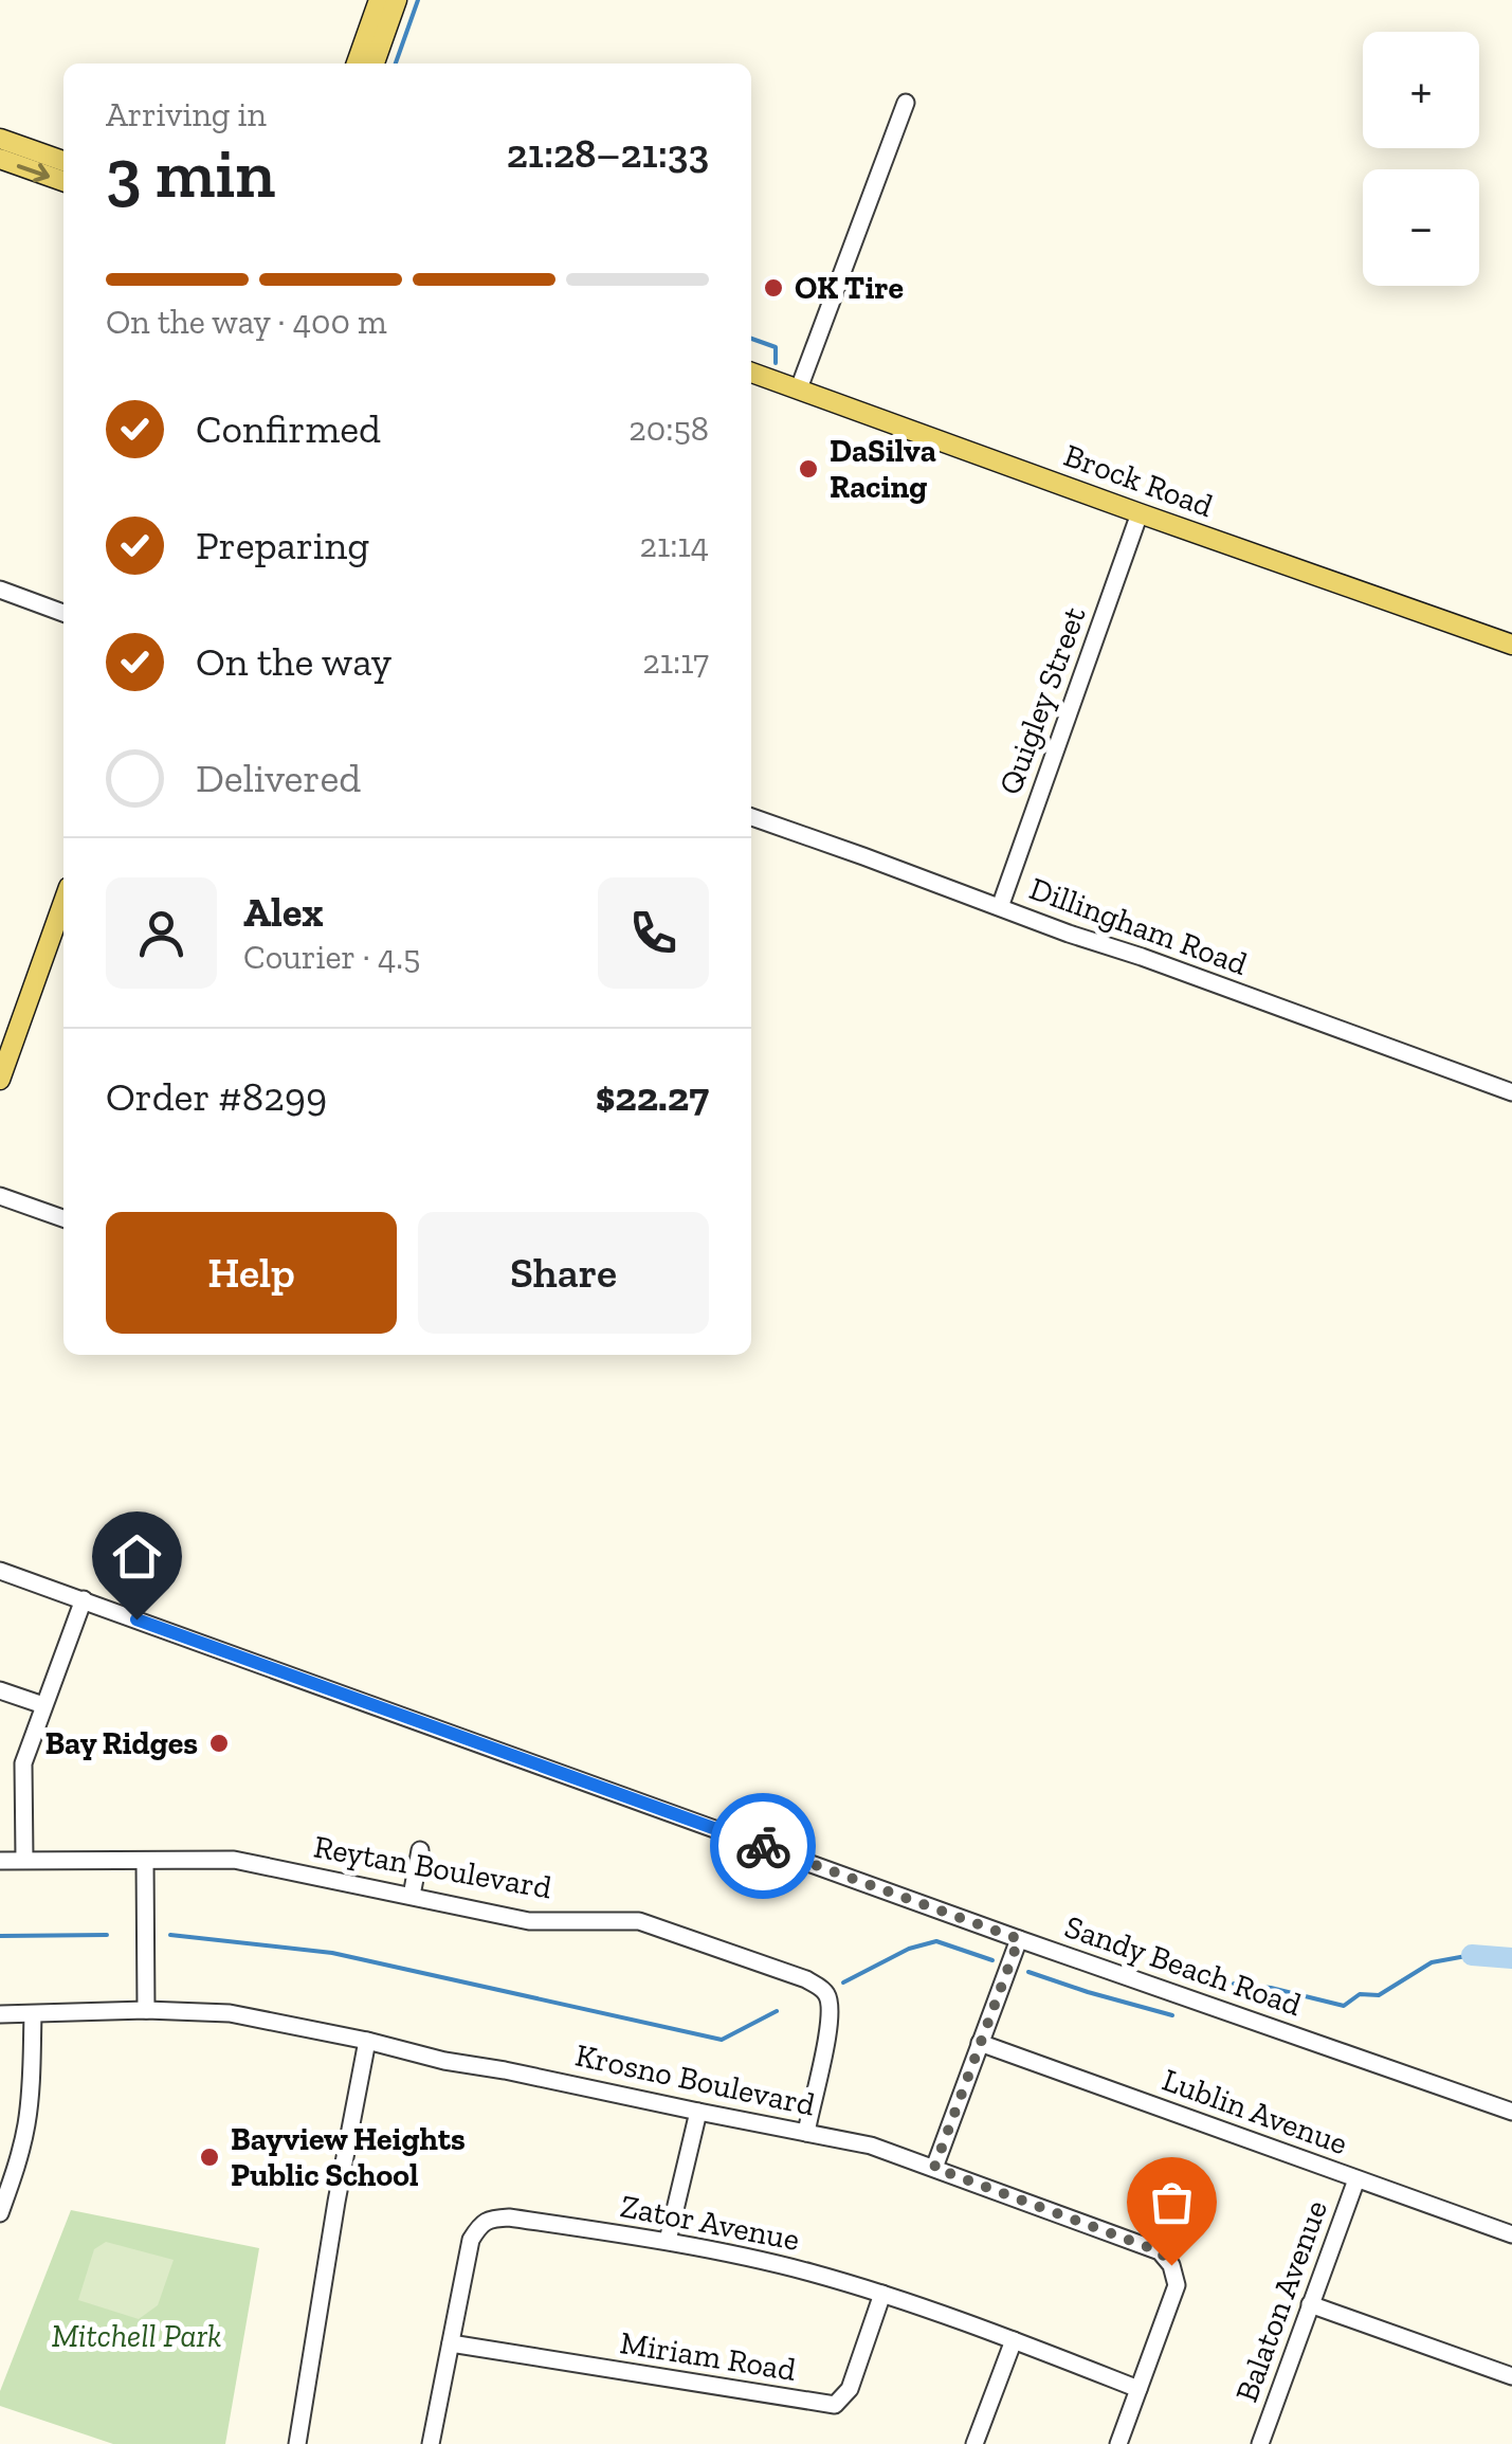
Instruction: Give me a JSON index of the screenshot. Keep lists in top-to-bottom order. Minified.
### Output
{"streets":{"main road":["Brock Road"],"street":["Quigley Street","Dillingham Road","Reytan Boulevard","Sandy Beach Road","Krosno Boulevard","Lublin Avenue","Zator Avenue","Balaton Avenue","Miriam Road"]},"crossings":[["Brock Road","Quigley Street"],["Quigley Street","Dillingham Road"],["Reytan Boulevard","Krosno Boulevard"],["Krosno Boulevard","Zator Avenue"],["Lublin Avenue","Balaton Avenue"],["Zator Avenue","Miriam Road"]],"parks":["Mitchell Park"],"places":["OK Tire","DaSilva Racing","Bay Ridges","Bayview Heights Public School"],"page":{"map_buttons":["+","−"],"heading":["3 min","Arriving in","21:28–21:33"],"panel":["Alex","Courier · 4.5","Order #8299","$22.27"],"bar":"On the way · 400 m","list":[["Confirmed","20:58"],["Preparing","21:14"],["On the way","21:17"],"Delivered"],"buttons":["Help","Share"]}}
